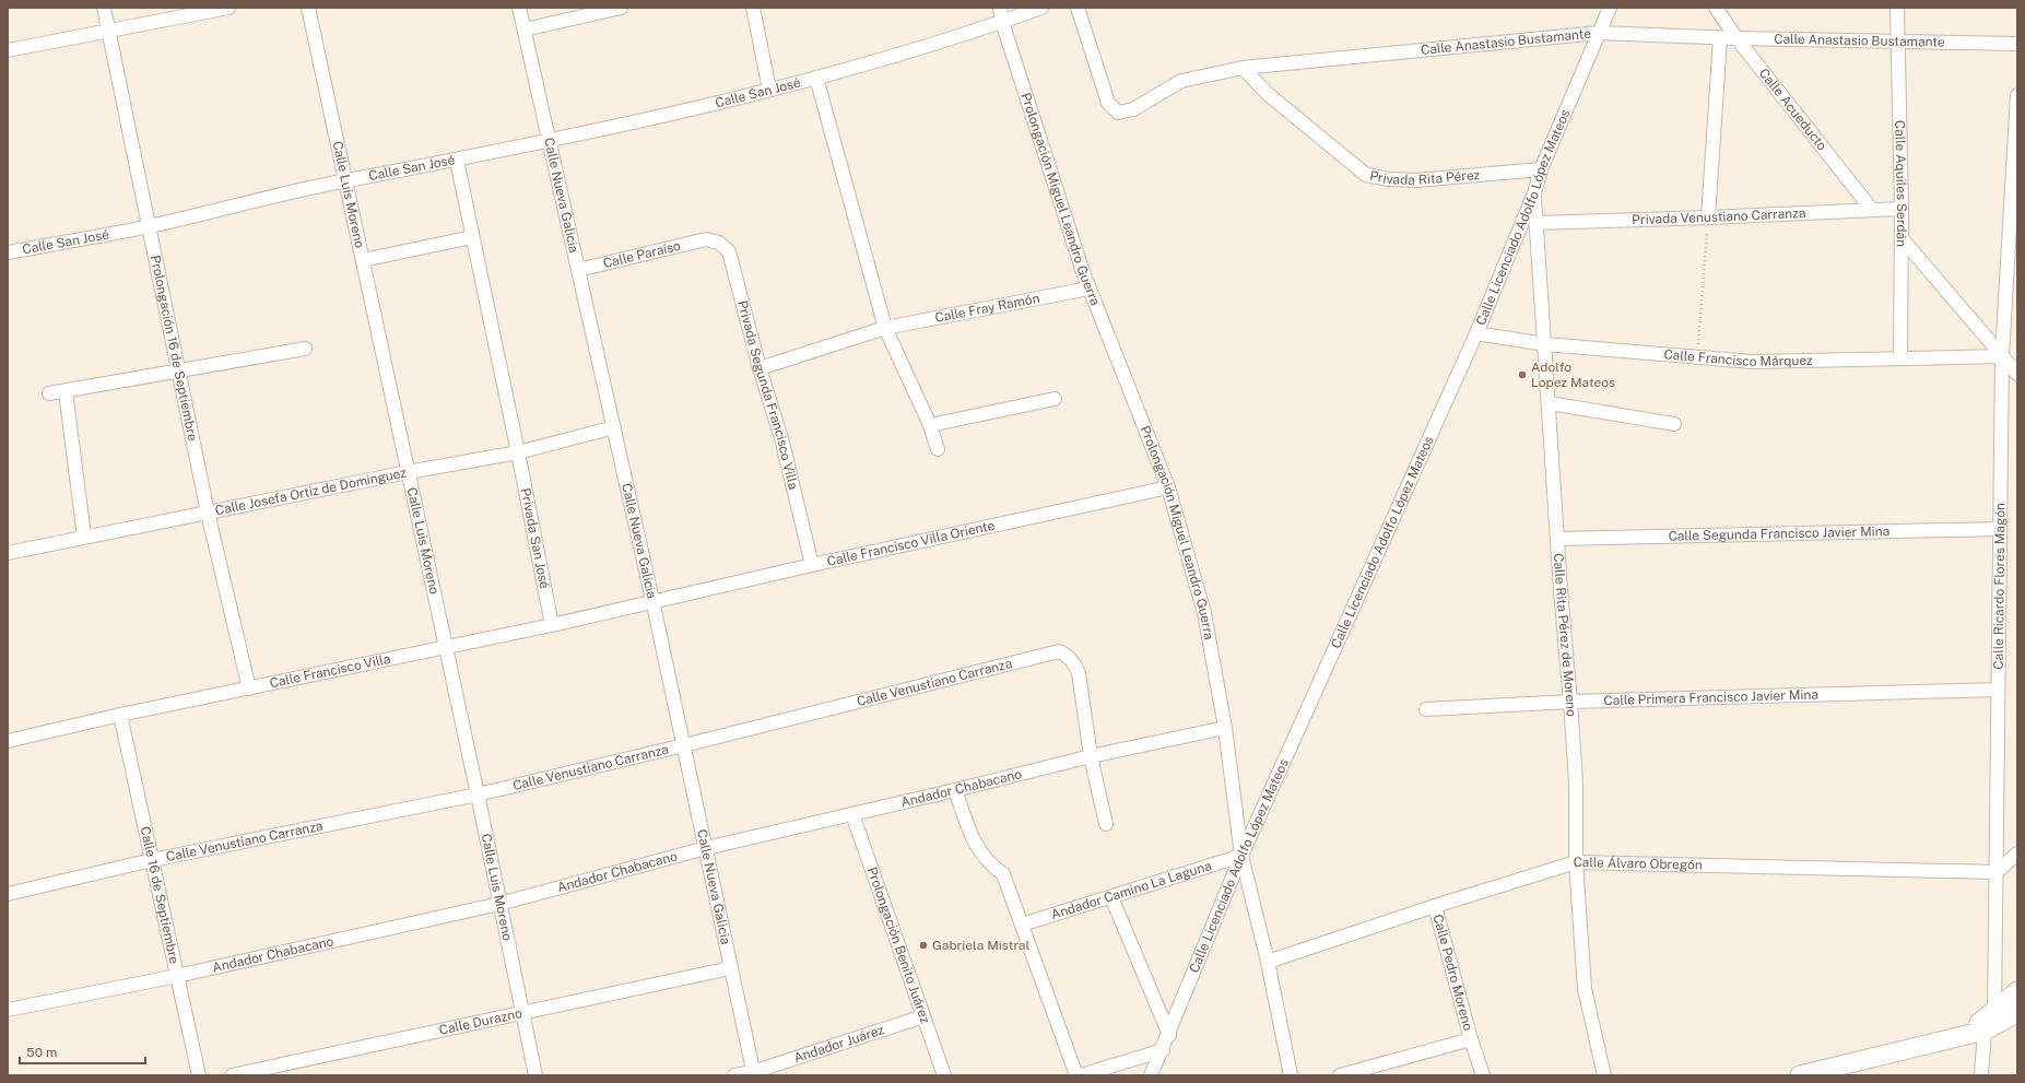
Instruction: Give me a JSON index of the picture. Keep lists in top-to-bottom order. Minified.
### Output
{"streets":{"street":["Calle Anastasio Bustamante","Calle San José","Calle Acueducto","Privada Rita Pérez","Calle Aquiles Serdán","Calle Luis Moreno","Calle Nueva Galicia","Prolongación Miguel Leandro Guerra","Privada Venustiano Carranza","Calle Licenciado Adolfo López Mateos","Calle Paraíso","Calle Fray Ramón","Prolongación 16 de Septiembre","Calle Francisco Márquez","Privada Segunda Francisco Villa","Calle Josefa Ortiz de Domínguez","Calle Segunda Francisco Javier Mina","Privada San José","Calle Francisco Villa Oriente","Calle Ricardo Flores Magón","Calle Rita Pérez de Moreno","Calle Francisco Villa","Calle Venustiano Carranza","Calle Primera Francisco Javier Mina","Andador Chabacano","Calle Álvaro Obregón","Andador Camino La Laguna","Calle 16 de Septiembre","Prolongación Benito Juárez","Calle Pedro Moreno","Calle Durazno","Andador Juárez"]},"crossings":[["Calle Anastasio Bustamante","Calle Acueducto"],["Calle Anastasio Bustamante","Privada Rita Pérez"],["Calle Anastasio Bustamante","Calle Aquiles Serdán"],["Calle Anastasio Bustamante","Calle Licenciado Adolfo López Mateos"],["Calle San José","Calle Luis Moreno"],["Calle San José","Calle Nueva Galicia"],["Calle San José","Prolongación Miguel Leandro Guerra"],["Calle San José","Calle Fray Ramón"],["Calle San José","Prolongación 16 de Septiembre"],["Calle Acueducto","Privada Venustiano Carranza"],["Privada Rita Pérez","Calle Licenciado Adolfo López Mateos"],["Calle Aquiles Serdán","Privada Venustiano Carranza"],["Calle Aquiles Serdán","Calle Francisco Márquez"],["Calle Luis Moreno","Calle Josefa Ortiz de Domínguez"],["Calle Luis Moreno","Calle Francisco Villa"],["Calle Luis Moreno","Calle Venustiano Carranza"],["Calle Luis Moreno","Andador Chabacano"],["Calle Luis Moreno","Calle Durazno"],["Calle Nueva Galicia","Calle Paraíso"],["Calle Nueva Galicia","Calle Josefa Ortiz de Domínguez"],["Calle Nueva Galicia","Calle Francisco Villa Oriente"],["Calle Nueva Galicia","Calle Francisco Villa"],["Calle Nueva Galicia","Calle Venustiano Carranza"],["Calle Nueva Galicia","Andador Chabacano"],["Calle Nueva Galicia","Calle Durazno"],["Calle Nueva Galicia","Andador Juárez"],["Prolongación Miguel Leandro Guerra","Calle Licenciado Adolfo López Mateos"],["Prolongación Miguel Leandro Guerra","Calle Fray Ramón"],["Prolongación Miguel Leandro Guerra","Calle Francisco Villa Oriente"],["Prolongación Miguel Leandro Guerra","Andador Chabacano"],["Prolongación Miguel Leandro Guerra","Calle Álvaro Obregón"],["Prolongación Miguel Leandro Guerra","Andador Camino La Laguna"],["Privada Venustiano Carranza","Calle Rita Pérez de Moreno"],["Calle Licenciado Adolfo López Mateos","Calle Francisco Márquez"],["Calle Licenciado Adolfo López Mateos","Calle Rita Pérez de Moreno"],["Calle Licenciado Adolfo López Mateos","Andador Camino La Laguna"],["Calle Paraíso","Privada Segunda Francisco Villa"],["Calle Fray Ramón","Privada Segunda Francisco Villa"],["Prolongación 16 de Septiembre","Calle Josefa Ortiz de Domínguez"],["Prolongación 16 de Septiembre","Calle Francisco Villa"],["Calle Francisco Márquez","Calle Ricardo Flores Magón"],["Calle Francisco Márquez","Calle Rita Pérez de Moreno"],["Privada Segunda Francisco Villa","Calle Francisco Villa Oriente"],["Calle Josefa Ortiz de Domínguez","Privada San José"],["Calle Segunda Francisco Javier Mina","Calle Ricardo Flores Magón"],["Calle Segunda Francisco Javier Mina","Calle Rita Pérez de Moreno"],["Privada San José","Calle Francisco Villa"],["Calle Francisco Villa Oriente","Calle Francisco Villa"],["Calle Ricardo Flores Magón","Calle Primera Francisco Javier Mina"],["Calle Ricardo Flores Magón","Calle Álvaro Obregón"],["Calle Rita Pérez de Moreno","Calle Primera Francisco Javier Mina"],["Calle Rita Pérez de Moreno","Calle Álvaro Obregón"],["Calle Francisco Villa","Calle 16 de Septiembre"],["Calle Venustiano Carranza","Andador Chabacano"],["Calle Venustiano Carranza","Calle 16 de Septiembre"],["Andador Chabacano","Calle 16 de Septiembre"],["Andador Chabacano","Prolongación Benito Juárez"],["Calle Álvaro Obregón","Calle Pedro Moreno"],["Prolongación Benito Juárez","Andador Juárez"]],"places":["Adolfo Lopez Mateos","Gabriela Mistral"],"scale_bar":"50 m"}
